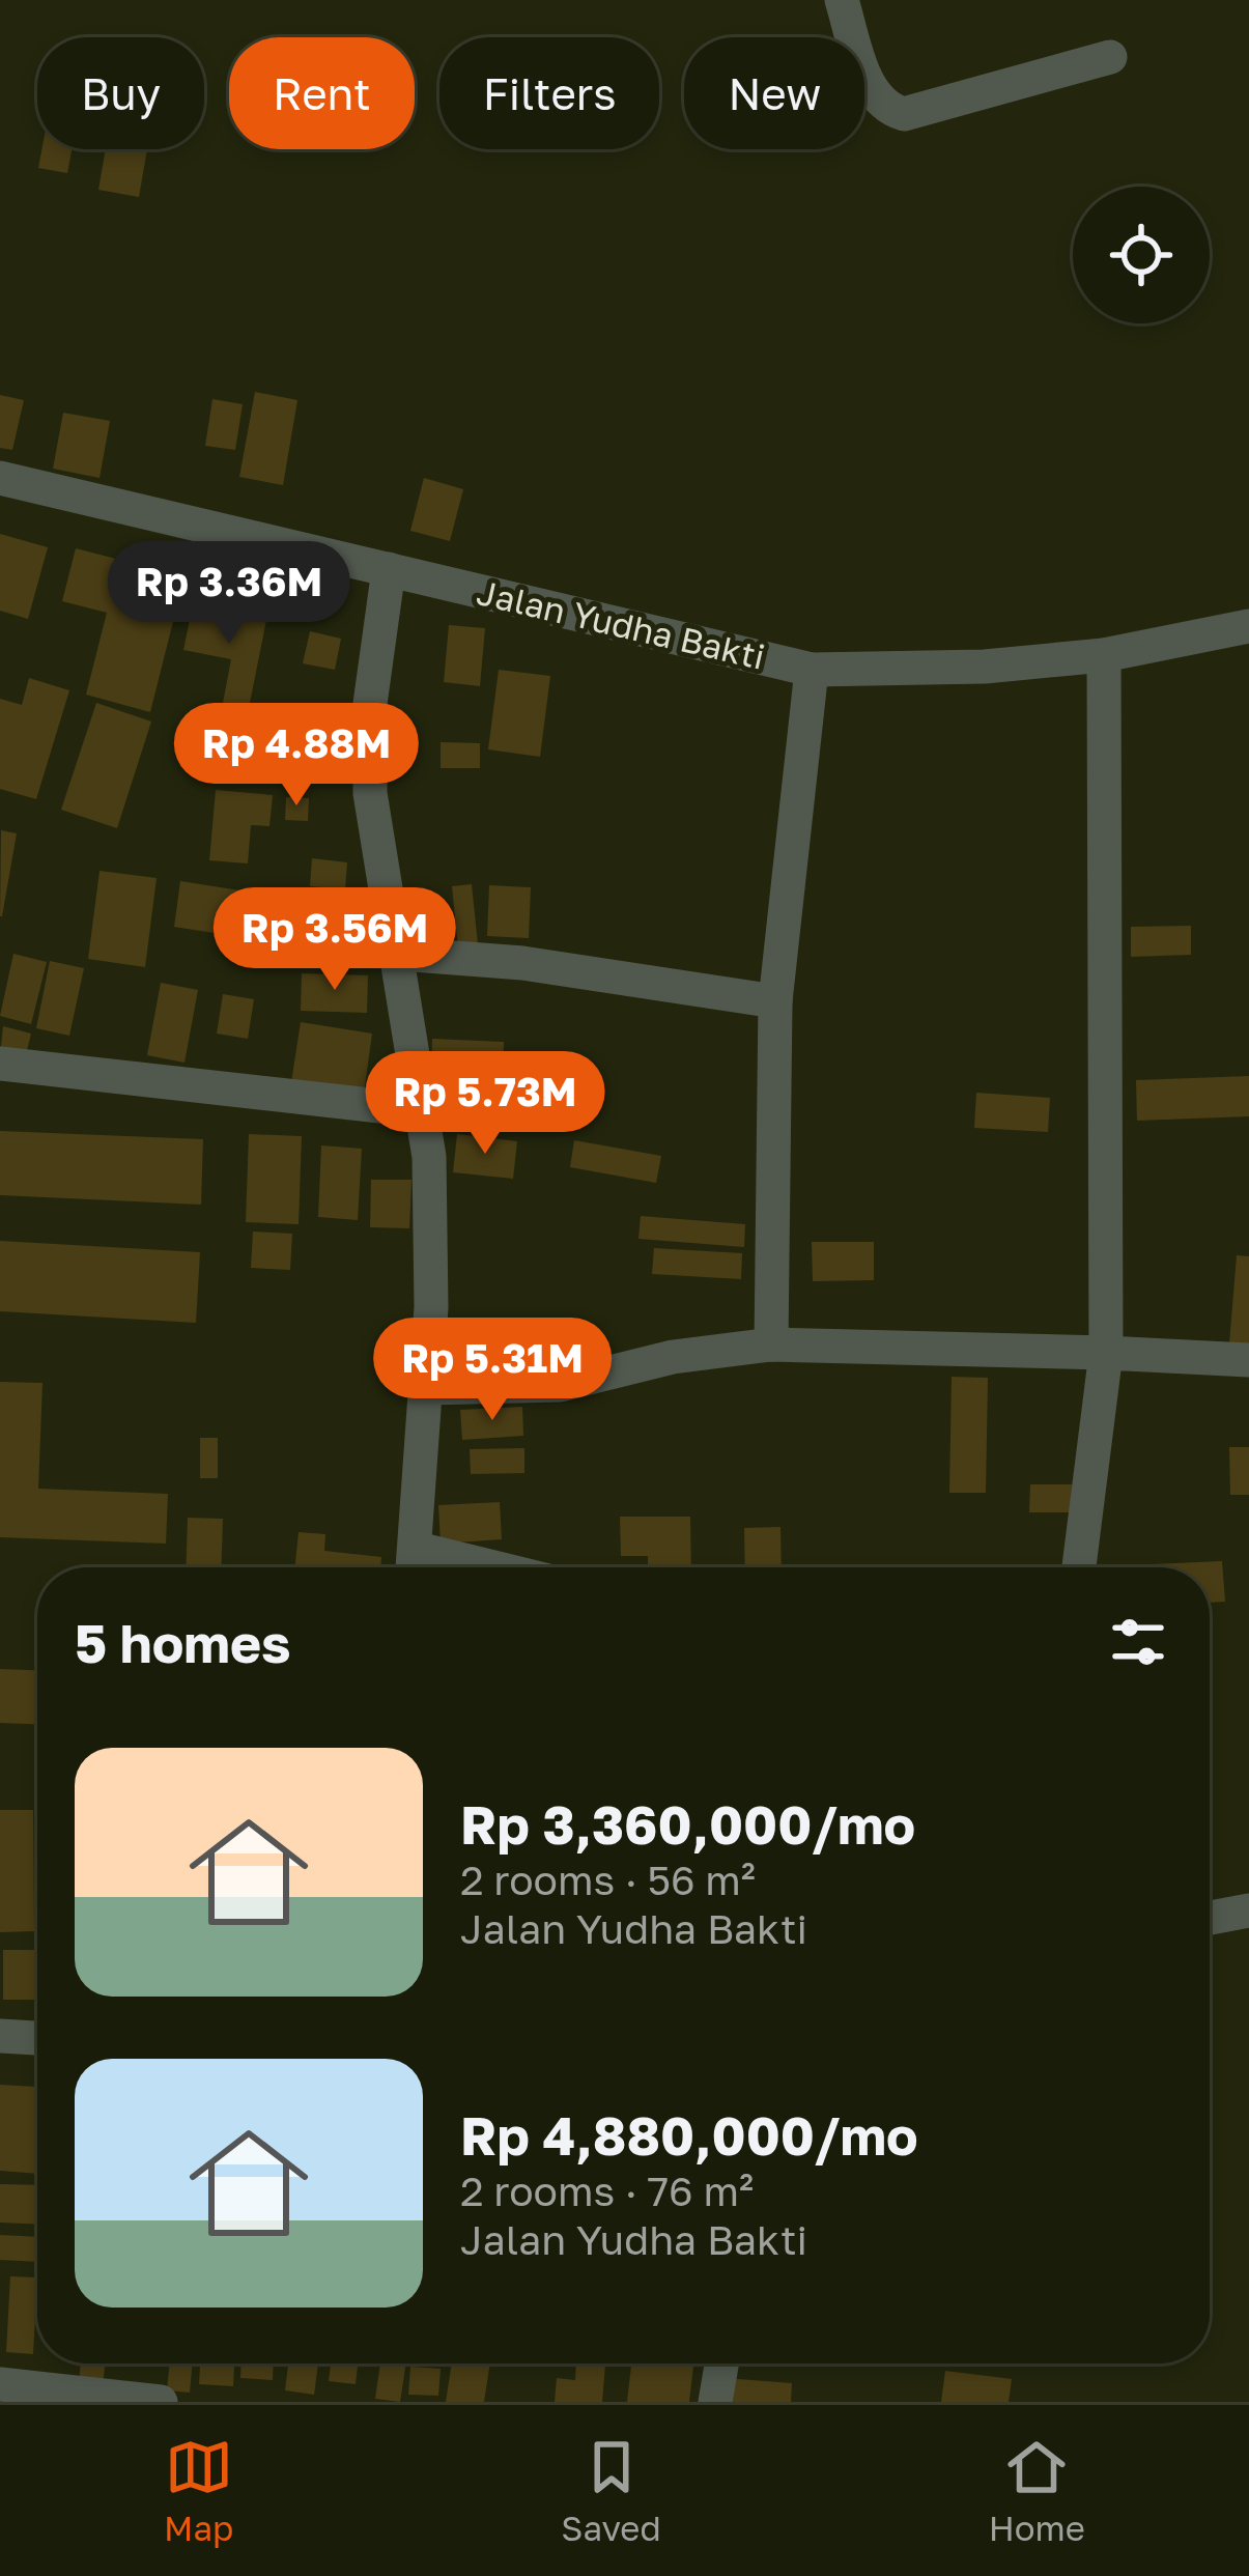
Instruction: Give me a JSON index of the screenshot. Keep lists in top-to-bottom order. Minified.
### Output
{"streets":{"street":["Jalan Yudha Bakti"]},"page":{"chip":["Buy","Rent","Filters","New"],"price":["Rp 3.36M","Rp 4.88M","Rp 3.56M","Rp 5.73M","Rp 5.31M"],"heading":"5 homes","list":[{"name":"Rp 3,360,000/mo","note":"2 rooms · 56 m² · Jalan Yudha Bakti"},{"name":"Rp 4,880,000/mo","note":"2 rooms · 76 m² · Jalan Yudha Bakti"}],"tabs":["Map","Saved","Home"]}}
